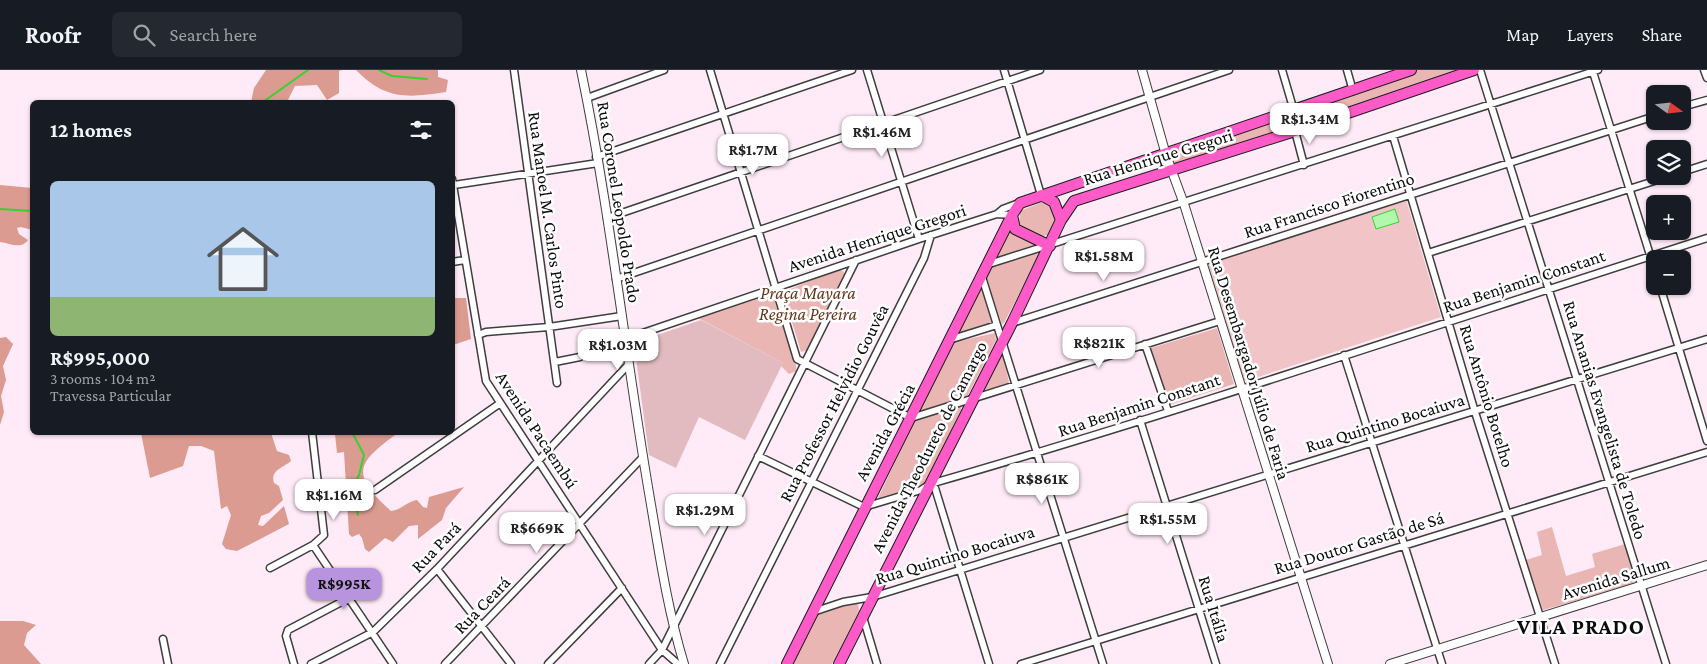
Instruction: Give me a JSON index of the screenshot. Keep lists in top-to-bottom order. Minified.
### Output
{"streets":{"main road":["Rua Henrique Gregori","Avenida Grécia","Avenida Theodureto de Camargo"],"street":["Rua Coronel Leopoldo Prado","Rua Francisco Fiorentino","Rua Manoel M. Carlos Pinto","Avenida Henrique Gregori","Rua Benjamin Constant","Rua Desembargador Júlio de Faria","Rua Antônio Botelho","Rua Professor Helvidio Gouvêa","Rua Ananias Evangelista de Toledo","Rua Quintino Bocaiuva","Avenida Pacaembú","Rua Doutor Gastão de Sá","Rua Pará","Avenida Sallum","Rua Ceará","Rua Itália"]},"crossings":[["Rua Henrique Gregori","Rua Desembargador Júlio de Faria"],["Rua Henrique Gregori","Avenida Grécia"],["Rua Henrique Gregori","Avenida Theodureto de Camargo"],["Rua Coronel Leopoldo Prado","Avenida Henrique Gregori"],["Rua Coronel Leopoldo Prado","Rua Pará"],["Rua Coronel Leopoldo Prado","Rua Ceará"],["Rua Francisco Fiorentino","Rua Desembargador Júlio de Faria"],["Rua Francisco Fiorentino","Rua Antônio Botelho"],["Rua Francisco Fiorentino","Rua Ananias Evangelista de Toledo"],["Rua Francisco Fiorentino","Avenida Theodureto de Camargo"],["Avenida Henrique Gregori","Rua Professor Helvidio Gouvêa"],["Rua Benjamin Constant","Rua Desembargador Júlio de Faria"],["Rua Benjamin Constant","Rua Antônio Botelho"],["Rua Benjamin Constant","Rua Ananias Evangelista de Toledo"],["Rua Benjamin Constant","Avenida Grécia"],["Rua Benjamin Constant","Avenida Theodureto de Camargo"],["Rua Benjamin Constant","Rua Itália"],["Rua Desembargador Júlio de Faria","Rua Quintino Bocaiuva"],["Rua Desembargador Júlio de Faria","Rua Doutor Gastão de Sá"],["Rua Antônio Botelho","Rua Quintino Bocaiuva"],["Rua Antônio Botelho","Rua Doutor Gastão de Sá"],["Rua Antônio Botelho","Avenida Sallum"],["Rua Ananias Evangelista de Toledo","Rua Quintino Bocaiuva"],["Rua Ananias Evangelista de Toledo","Rua Doutor Gastão de Sá"],["Rua Ananias Evangelista de Toledo","Avenida Sallum"],["Rua Quintino Bocaiuva","Avenida Grécia"],["Rua Quintino Bocaiuva","Avenida Theodureto de Camargo"],["Rua Quintino Bocaiuva","Rua Itália"],["Avenida Pacaembú","Rua Pará"],["Avenida Pacaembú","Rua Ceará"],["Avenida Grécia","Avenida Theodureto de Camargo"],["Rua Doutor Gastão de Sá","Rua Itália"]],"districts":["VILA PRADO"],"parks":["Praça Mayara Regina Pereira"],"north":"right","page":{"header":"Roofr","search":"Search here","nav":["Map","Layers","Share"],"map_buttons":["+","−"],"heading":"12 homes","price":["R$1.34M","R$1.46M","R$1.7M","R$1.58M","R$821K","R$1.03M","R$861K","R$1.16M","R$1.29M","R$1.55M","R$669K","R$995K"],"list":[{"name":"R$995,000","note":"3 rooms · 104 m² · Travessa Particular"}]}}
